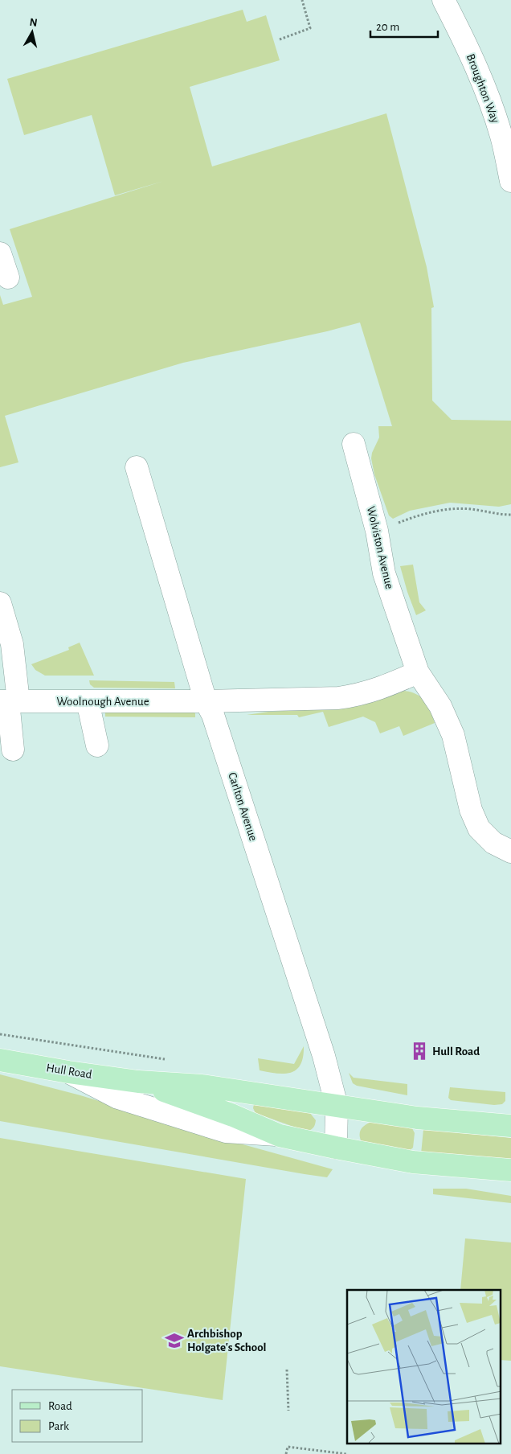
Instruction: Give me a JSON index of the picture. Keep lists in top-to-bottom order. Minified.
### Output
{"streets":{"main road":["Hull Road"],"street":["Broughton Way","Wolviston Avenue","Woolnough Avenue","Carlton Avenue"]},"crossings":[["Woolnough Avenue","Carlton Avenue"],["Carlton Avenue","Hull Road"]],"places":{"building":["Hull Road"],"school or university":["Archbishop Holgate's School"]},"legend":["Road","Park"],"scale_bar":"20 m","north":"top"}
